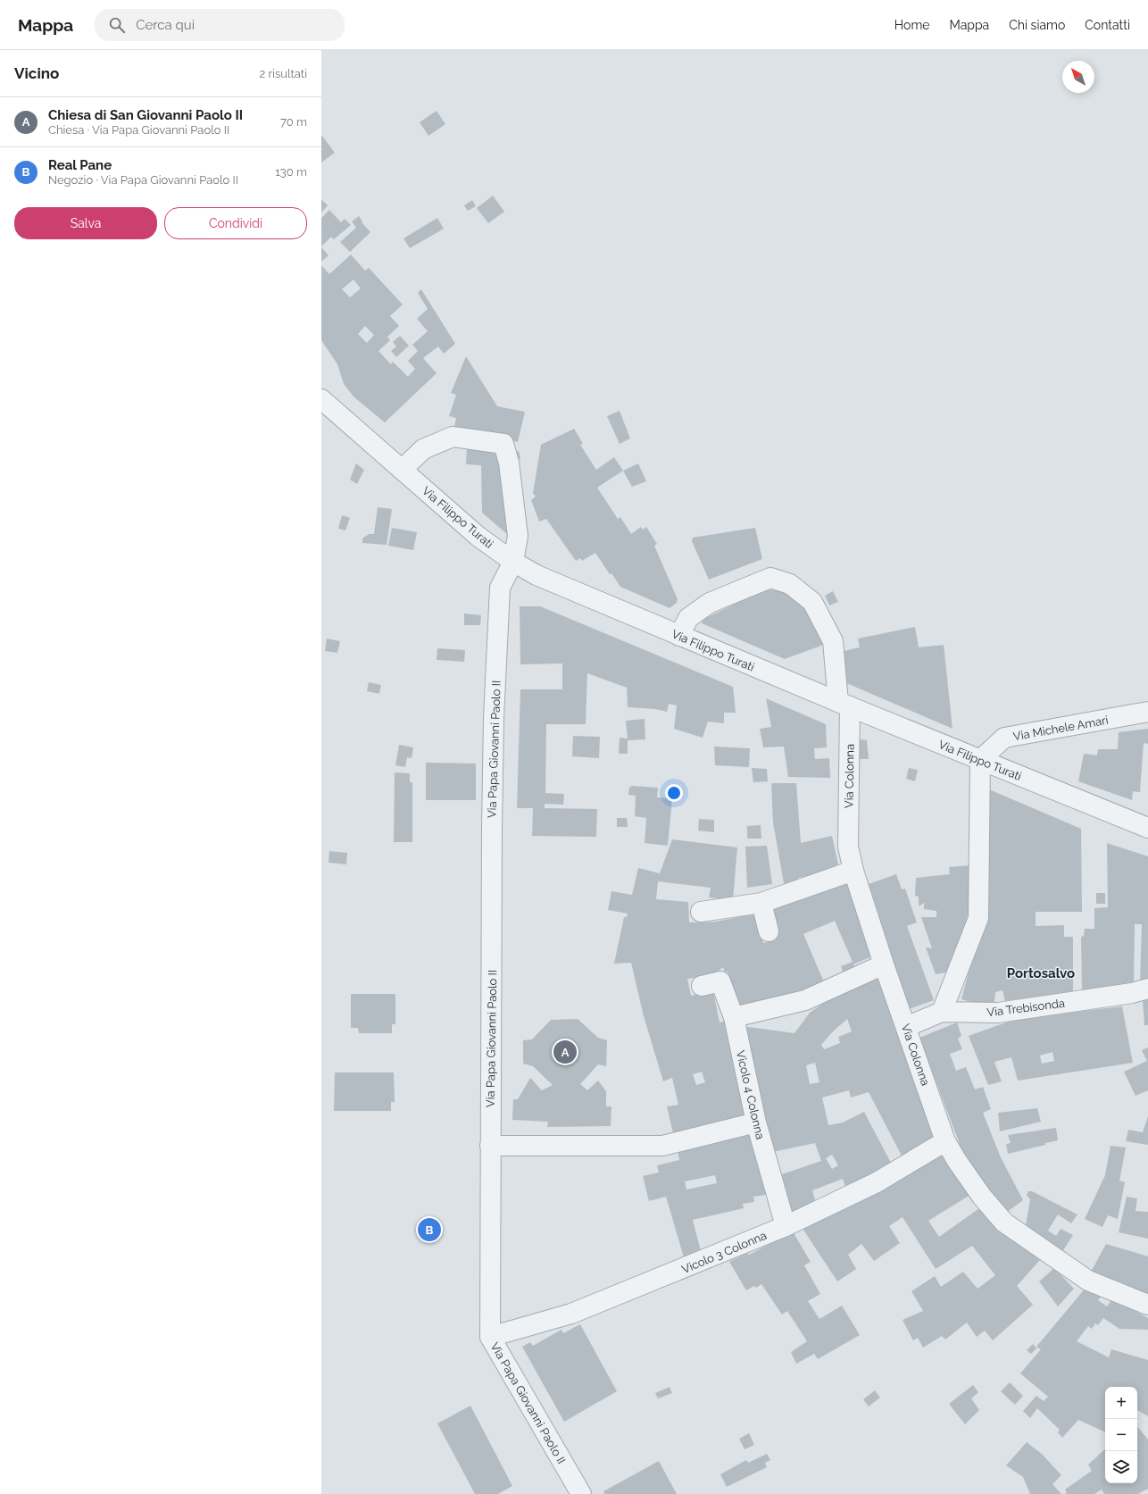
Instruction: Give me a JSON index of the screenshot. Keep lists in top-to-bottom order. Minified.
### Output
{"streets":{"street":["Via Filippo Turati","Via Michele Amari","Via Papa Giovanni Paolo II","Via Colonna","Via Trebisonda","Vicolo 4 Colonna","Vicolo 3 Colonna"]},"crossings":[["Via Filippo Turati","Via Michele Amari"],["Via Filippo Turati","Via Papa Giovanni Paolo II"],["Via Filippo Turati","Via Colonna"],["Via Papa Giovanni Paolo II","Vicolo 3 Colonna"],["Via Colonna","Via Trebisonda"],["Via Colonna","Vicolo 3 Colonna"],["Vicolo 4 Colonna","Vicolo 3 Colonna"]],"districts":["Portosalvo"],"north":"top left","page":{"header":"Mappa","search":"Cerca qui","nav":["Home","Mappa","Chi siamo","Contatti"],"heading":["Vicino","2 risultati"],"list":[{"mark":"A","name":"Chiesa di San Giovanni Paolo II","note":"Chiesa · Via Papa Giovanni Paolo II","value":"70 m"},{"mark":"B","name":"Real Pane","note":"Negozio · Via Papa Giovanni Paolo II","value":"130 m"}],"buttons":["Salva","Condividi"],"pins":["A","B"],"map_buttons":["+","−"]}}
